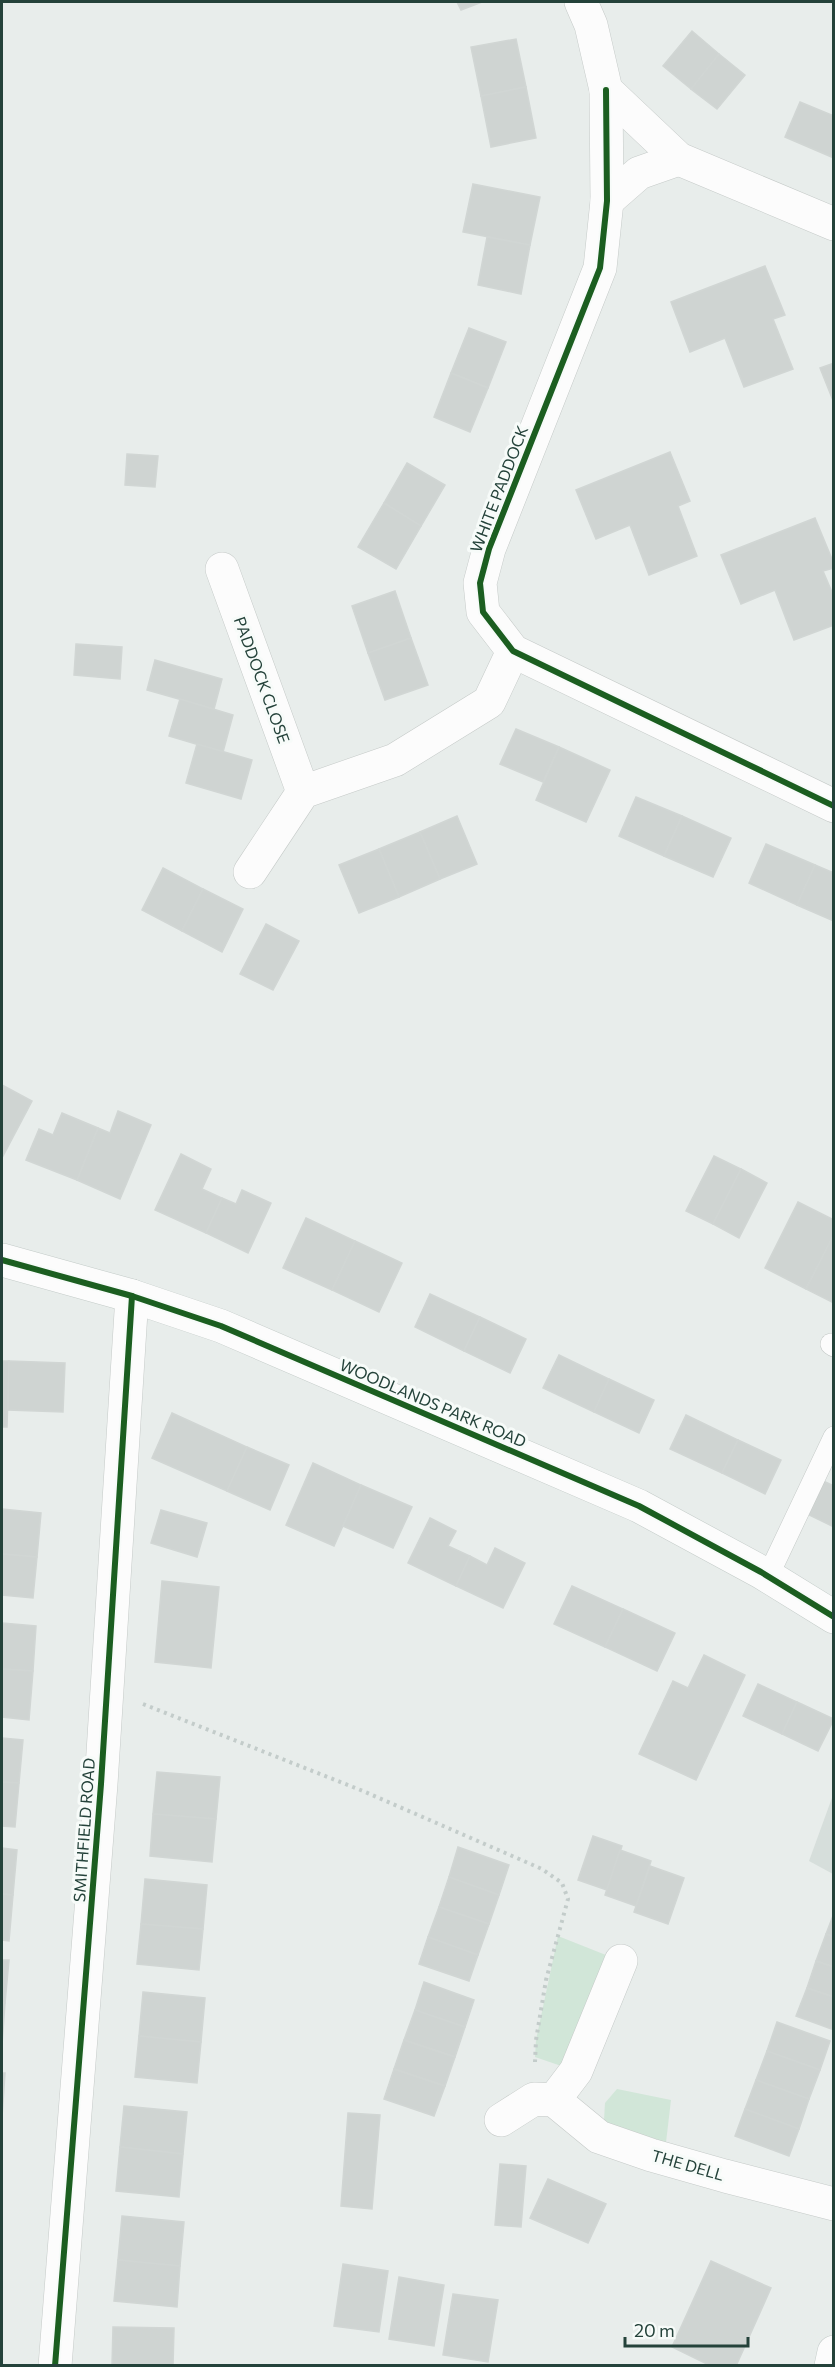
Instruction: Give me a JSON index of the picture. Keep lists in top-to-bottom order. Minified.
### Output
{"streets":{"street":["WHITE PADDOCK","PADDOCK CLOSE","WOODLANDS PARK ROAD","SMITHFIELD ROAD","THE DELL"]},"crossings":[["WOODLANDS PARK ROAD","SMITHFIELD ROAD"]],"scale_bar":"20 m"}
